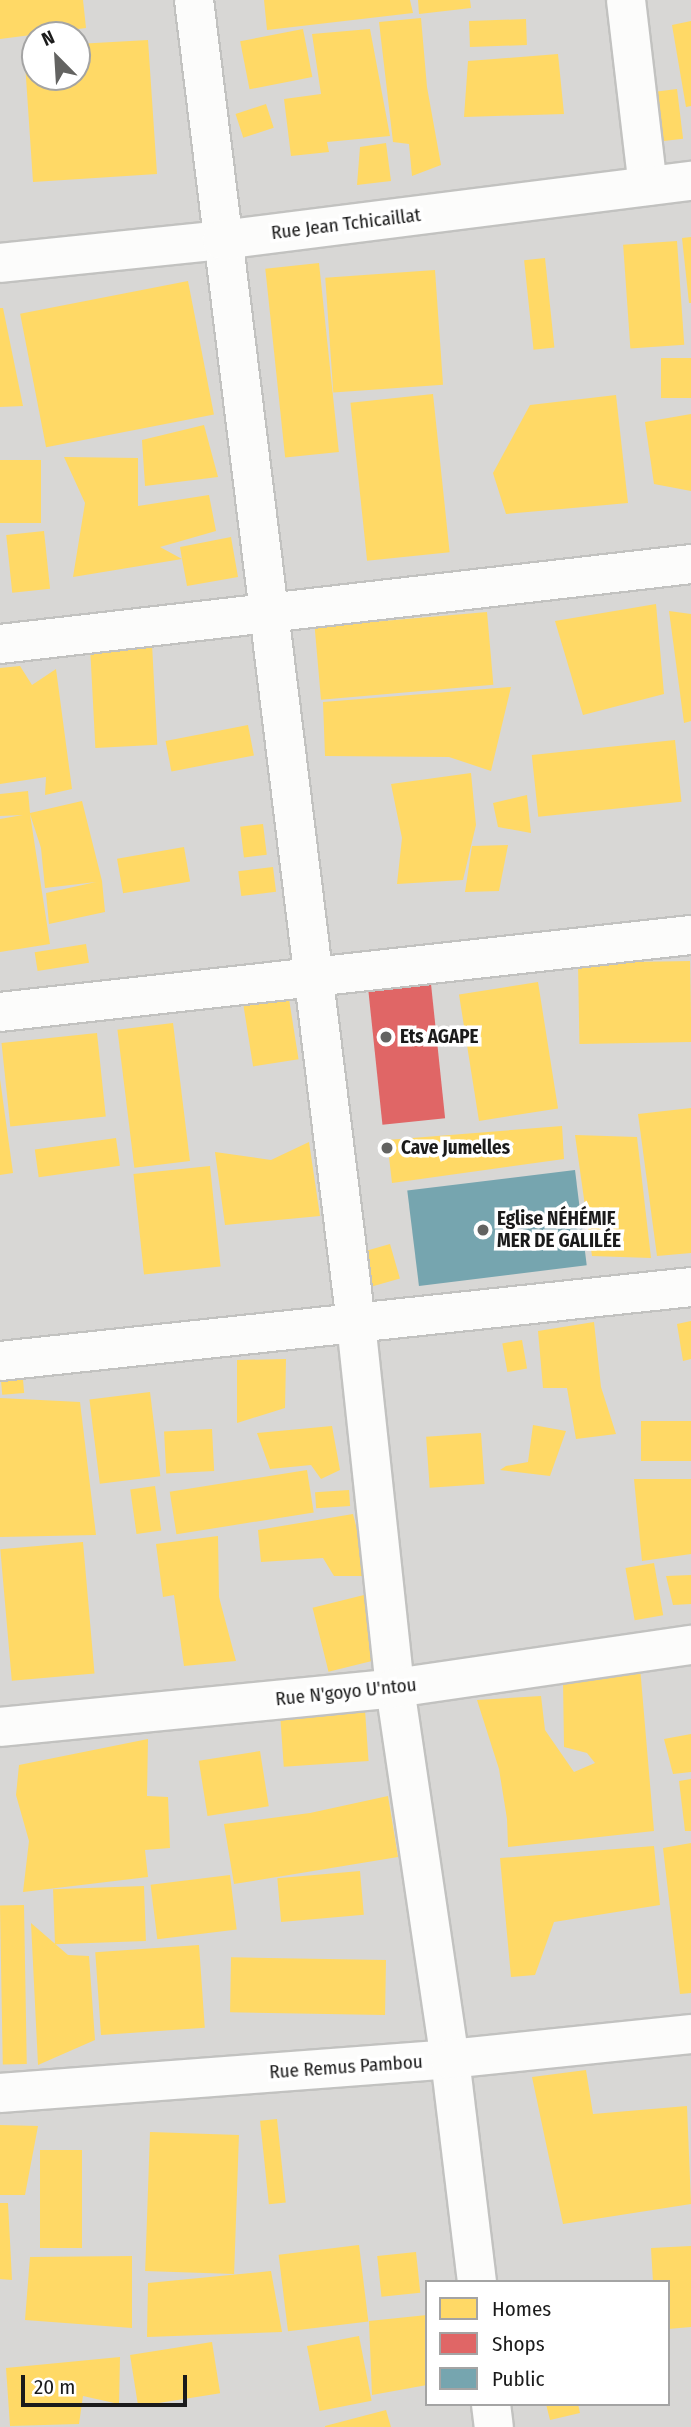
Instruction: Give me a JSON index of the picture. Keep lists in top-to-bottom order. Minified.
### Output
{"streets":{"street":["Rue Jean Tchicaillat","Rue N'goyo U'ntou","Rue Remus Pambou"]},"places":["Ets AGAPE","Cave Jumelles","Eglise NÉHÉMIE MER DE GALILÉE"],"legend":["Homes","Shops","Public"],"scale_bar":"20 m","north":"top left"}
